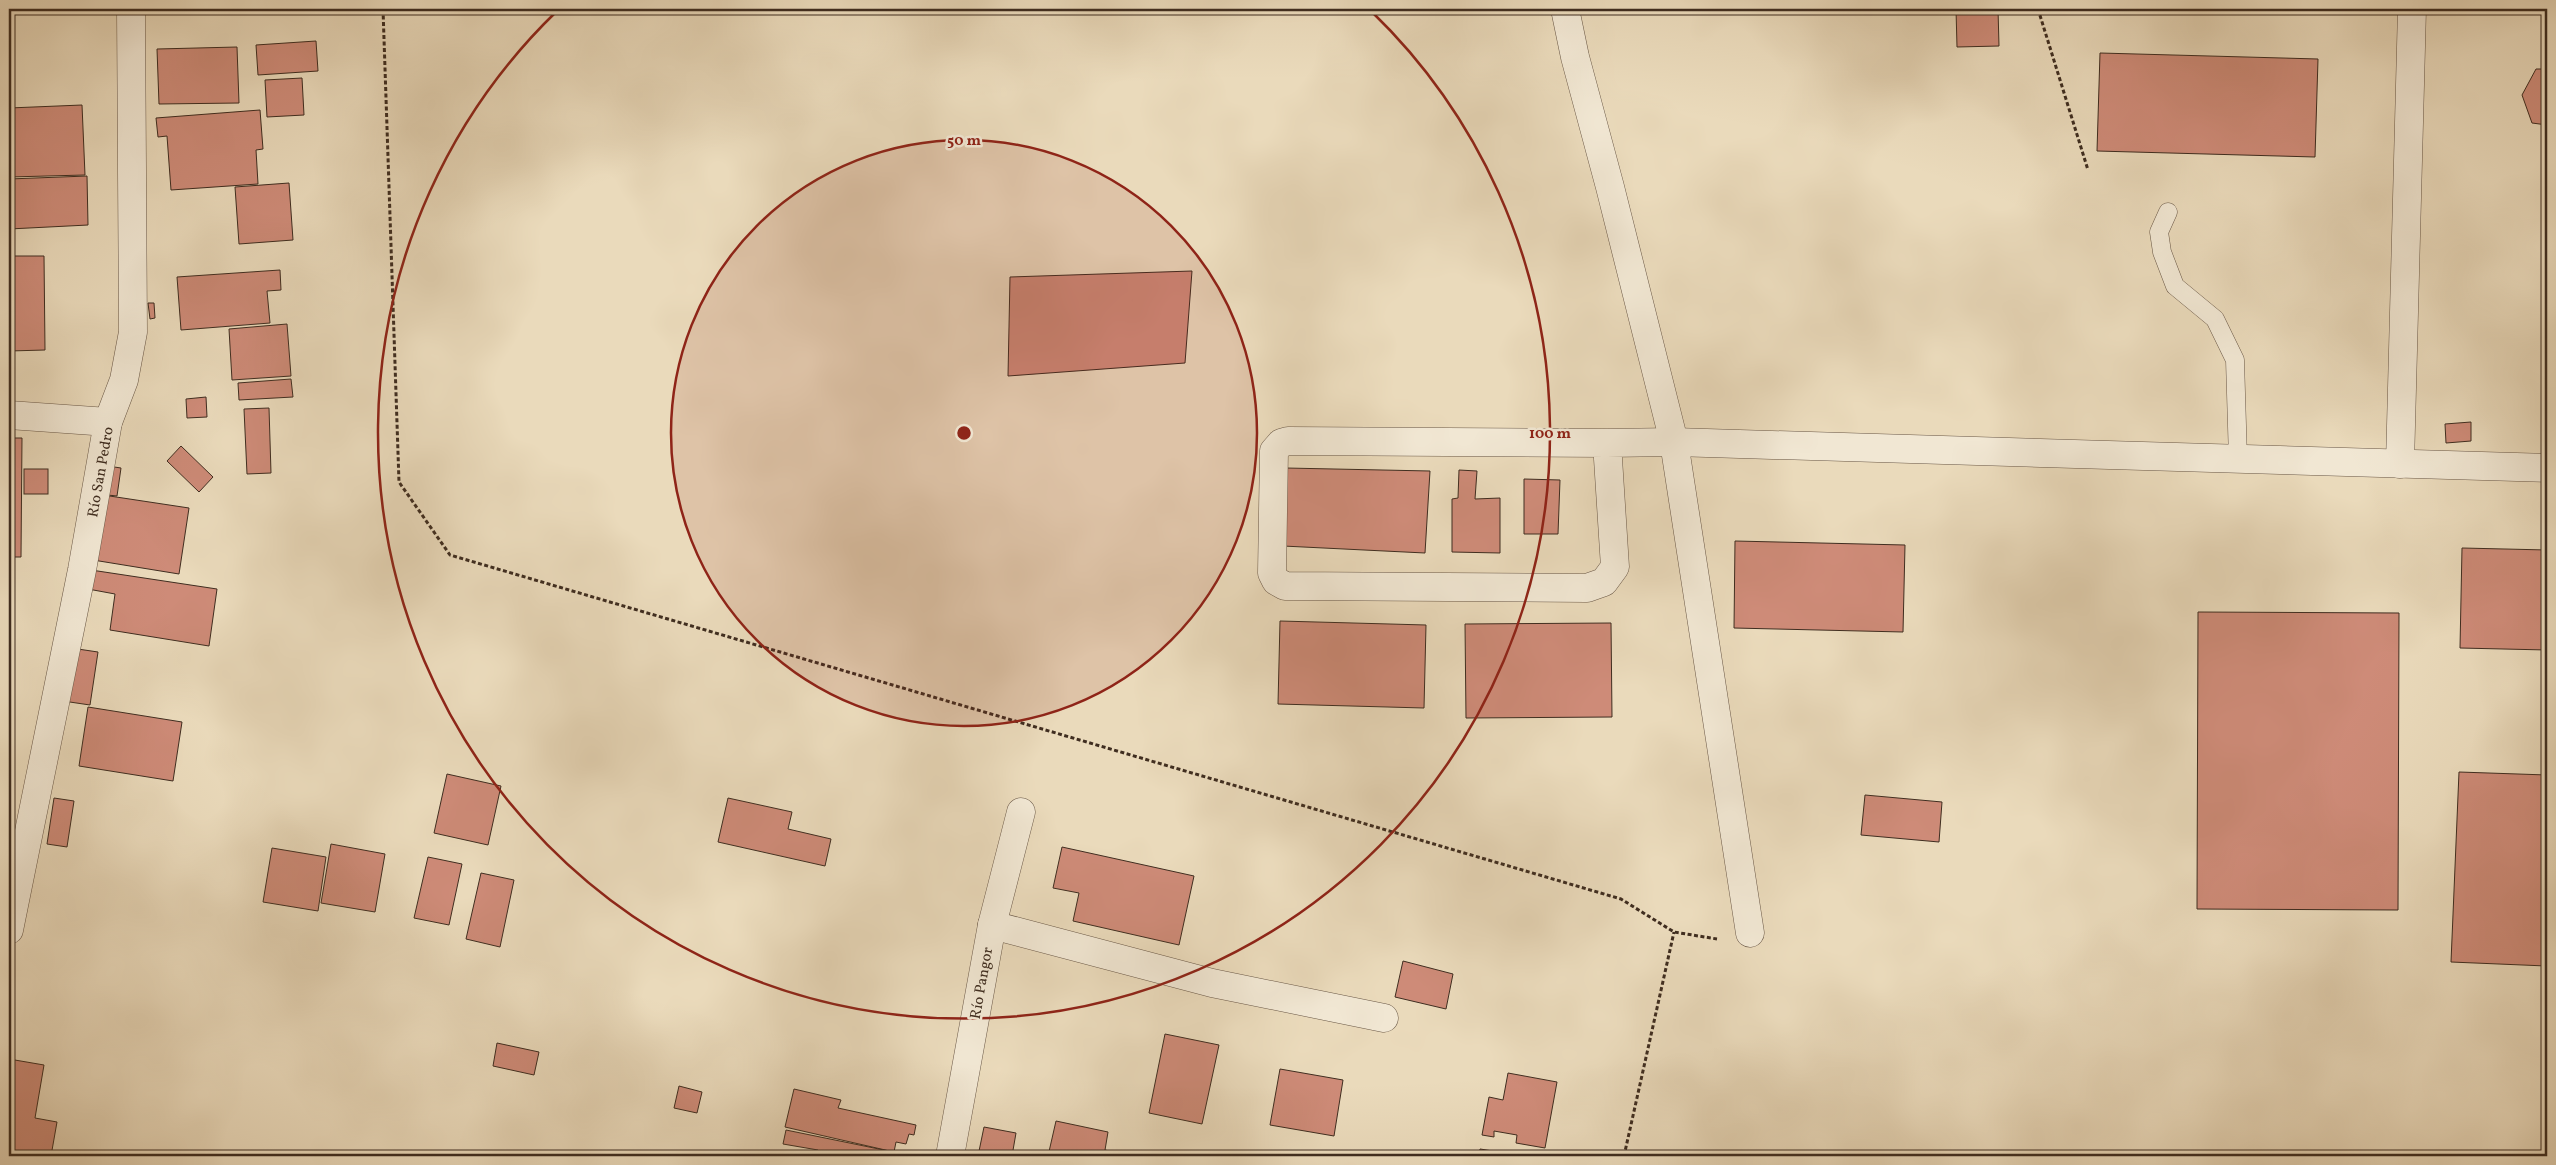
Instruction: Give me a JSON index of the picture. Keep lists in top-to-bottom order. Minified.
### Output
{"streets":{"street":["Río San Pedro","Río Pangor"]},"rings":["50 m","100 m"]}
